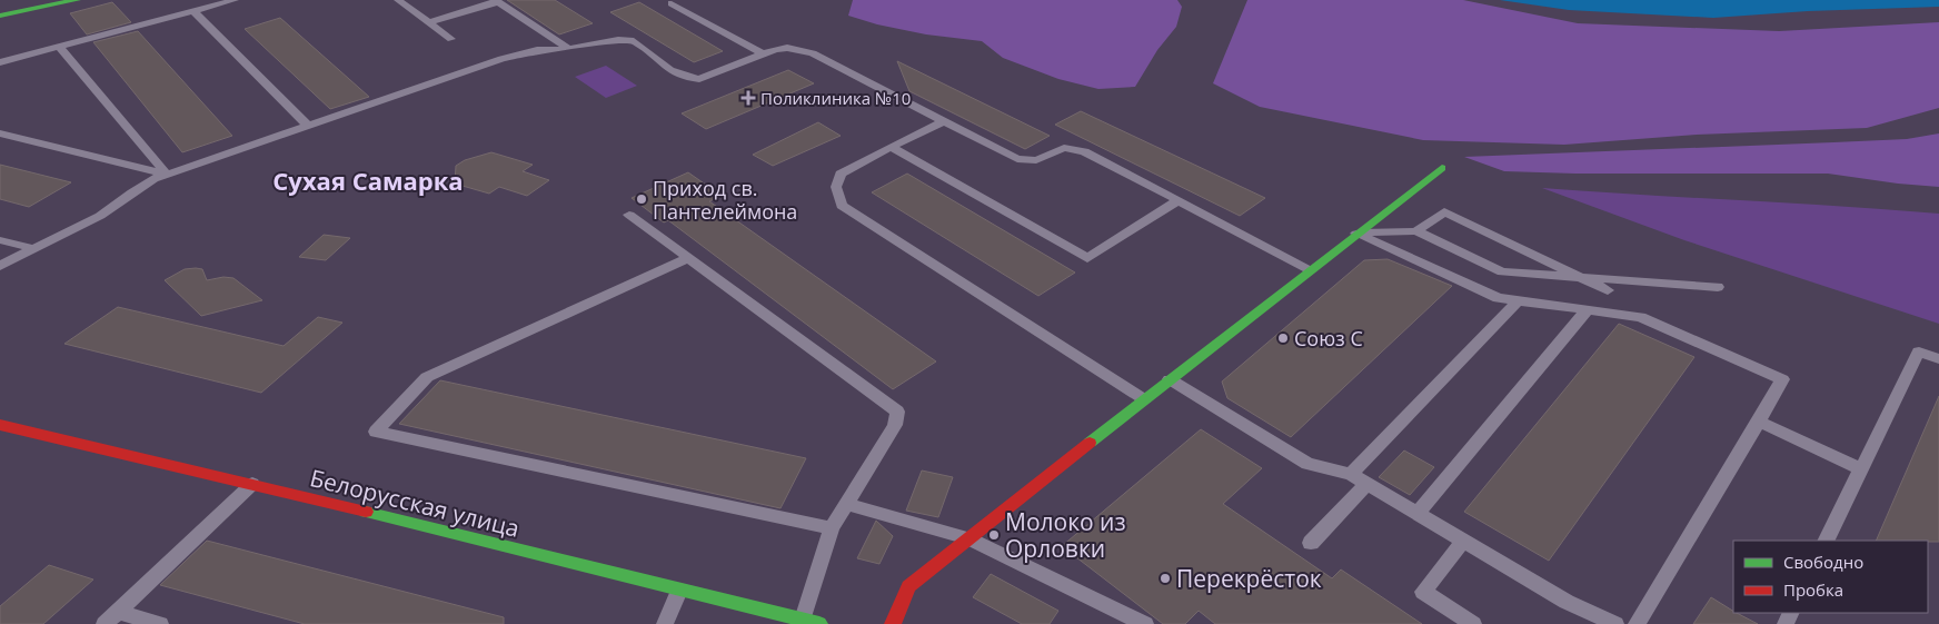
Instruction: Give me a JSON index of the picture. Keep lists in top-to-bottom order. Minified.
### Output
{"streets":{"street":["Белорусская улица"]},"districts":["Сухая Самарка"],"places":{"health":["Поликлиника №10"],"other":["Приход св. Пантелеймона","Союз С","Молоко из Орловки","Перекрёсток"]},"legend":["Свободно","Пробка"]}
